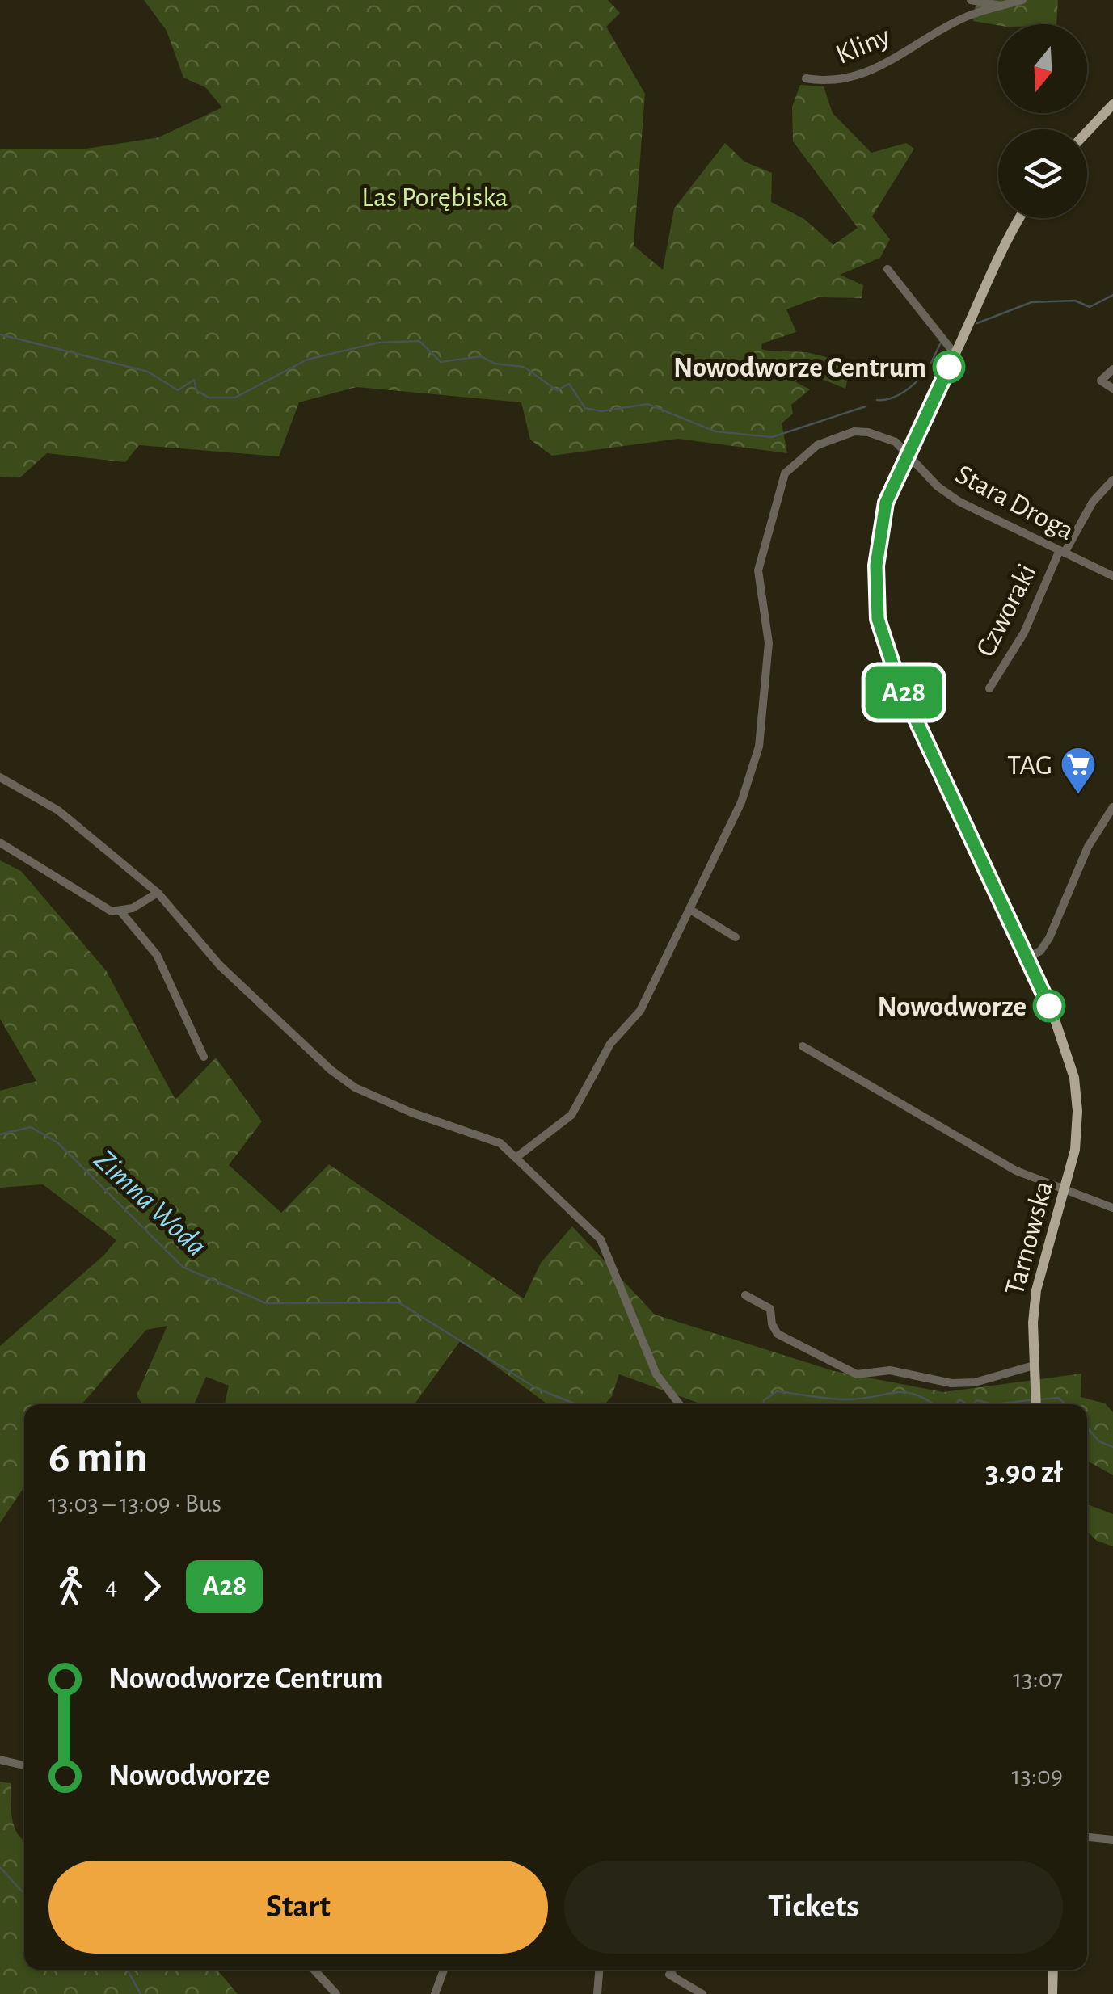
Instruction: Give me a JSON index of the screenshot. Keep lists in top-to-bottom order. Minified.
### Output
{"streets":{"main road":["Tarnowska"],"street":["Kliny","Stara Droga","Czworaki"]},"crossings":[["Stara Droga","Czworaki"],["Stara Droga","Tarnowska"]],"water":["Zimna Woda"],"parks":["Las Porębiska"],"places":{"other":["Nowodworze Centrum","Nowodworze"],"supermarket":["TAG"]},"lines":["bus line A28"],"north":"bottom","page":{"on_map":"A28","heading":["6 min","13:03 – 13:09 · Bus","3.90 zł"],"legs":["4","A28"],"list":[{"name":"Nowodworze Centrum","value":"13:07"},{"name":"Nowodworze","value":"13:09"}],"buttons":["Start","Tickets"]}}
